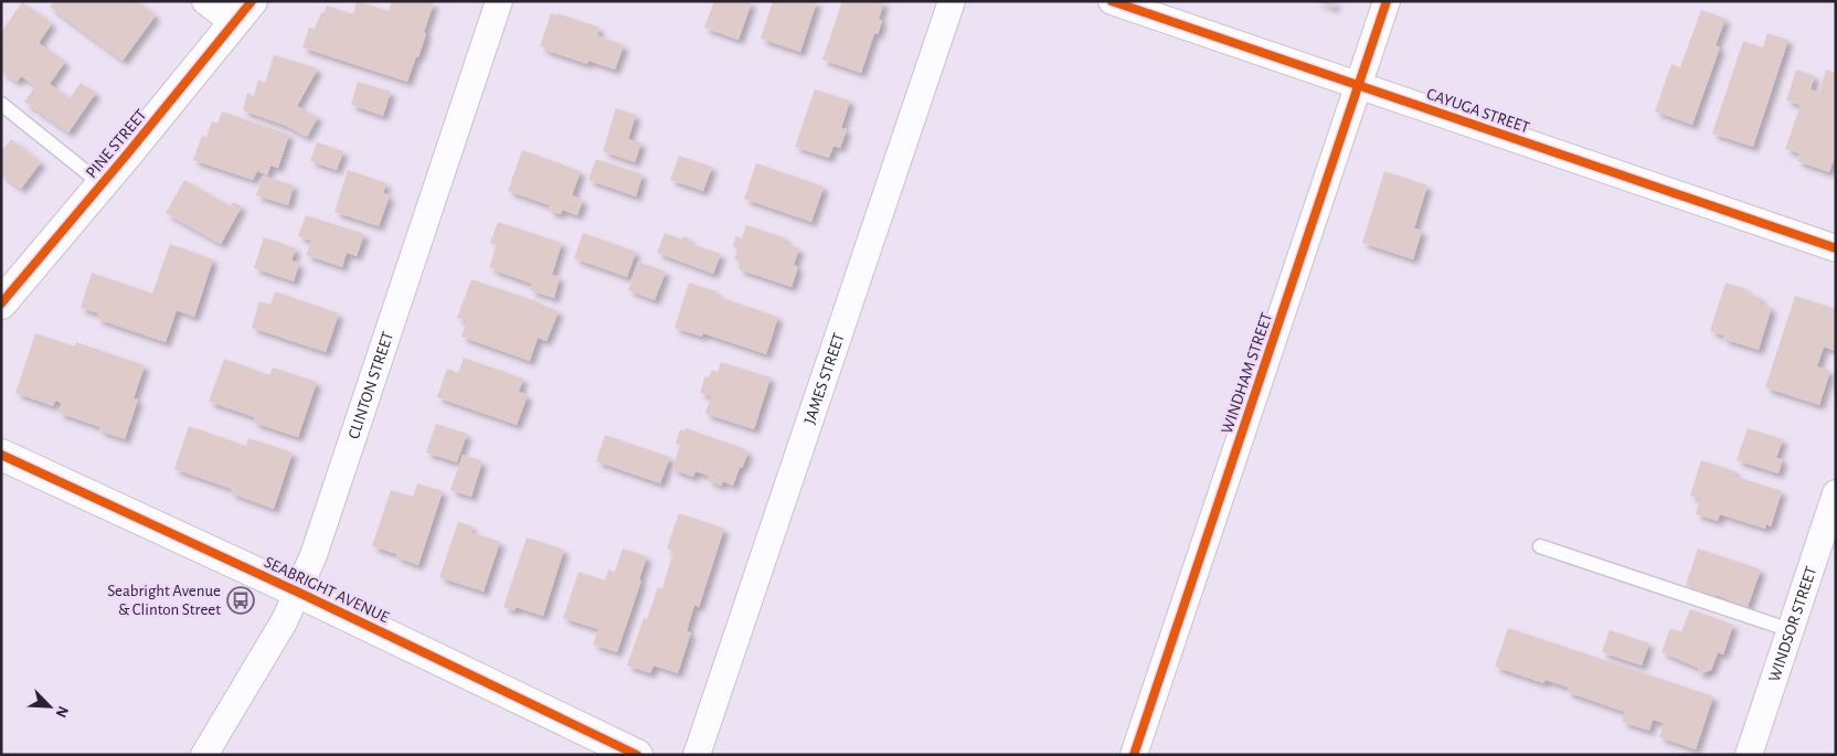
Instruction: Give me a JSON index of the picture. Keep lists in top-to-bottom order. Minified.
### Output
{"streets":{"main road":["PINE STREET","SEABRIGHT AVENUE"],"street":["CAYUGA STREET","WINDHAM STREET","JAMES STREET","CLINTON STREET","WINDSOR STREET"]},"crossings":[["CAYUGA STREET","WINDHAM STREET"],["CLINTON STREET","SEABRIGHT AVENUE"]],"places":{"bus stop":["Seabright Avenue & Clinton Street"]},"north":"bottom right"}
